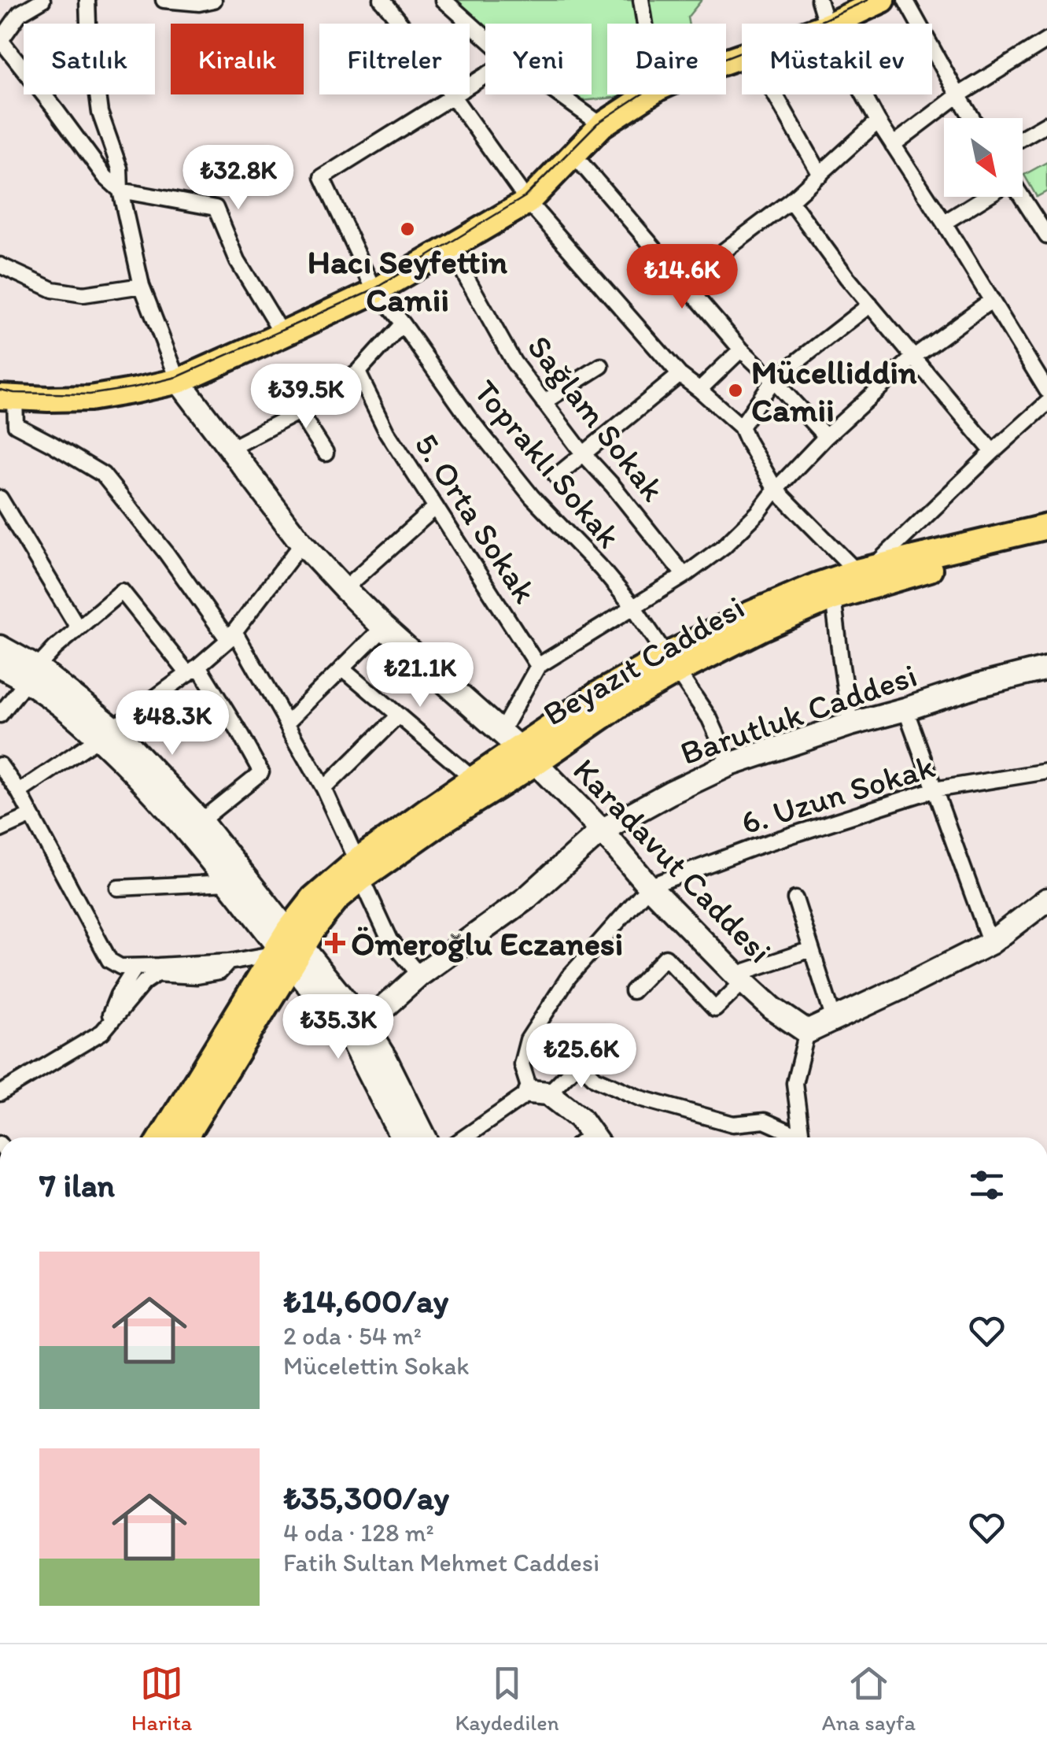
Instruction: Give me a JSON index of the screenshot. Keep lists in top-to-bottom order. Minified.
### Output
{"streets":{"main road":["Beyazıt Caddesi","Barutluk Caddesi","Karadavut Caddesi"],"street":["Sağlam Sokak","Topraklı Sokak","5. Orta Sokak","6. Uzun Sokak"]},"crossings":[["Topraklı Sokak","Beyazıt Caddesi"],["Topraklı Sokak","Barutluk Caddesi"],["Beyazıt Caddesi","Karadavut Caddesi"],["Barutluk Caddesi","Karadavut Caddesi"],["6. Uzun Sokak","Karadavut Caddesi"]],"places":{"other":["Hacı Seyfettin Camii","Mücelliddin Camii"],"health":["Ömeroğlu Eczanesi"]},"north":"bottom right","page":{"chip":["Satılık","Kiralık","Filtreler","Yeni","Daire","Müstakil ev"],"price":["₺32.8K","₺14.6K","₺39.5K","₺21.1K","₺48.3K","₺35.3K","₺25.6K"],"heading":"7 ilan","list":[{"name":"₺14,600/ay","note":"2 oda · 54 m² · Mücelettin Sokak"},{"name":"₺35,300/ay","note":"4 oda · 128 m² · Fatih Sultan Mehmet Caddesi"}],"tabs":["Harita","Kaydedilen","Ana sayfa"]}}
